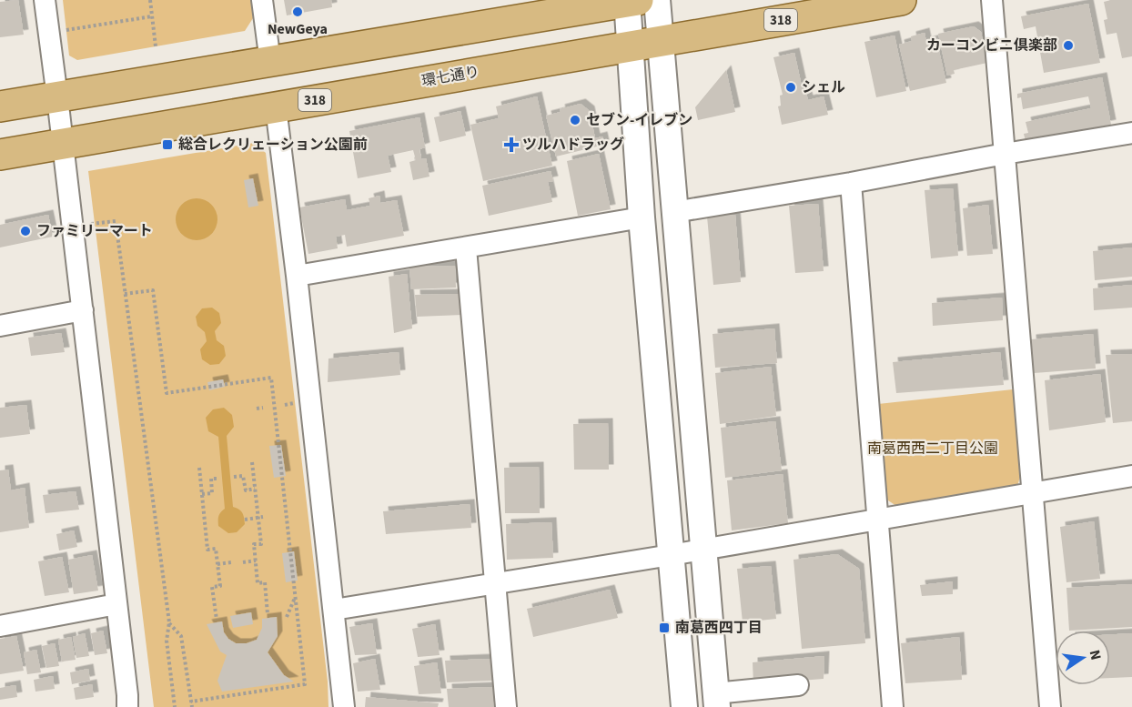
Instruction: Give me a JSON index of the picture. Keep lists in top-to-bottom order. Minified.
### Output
{"streets":{"main road":["318","環七通り"]},"parks":["南葛西西二丁目公園"],"places":{"other":["NewGeya","カーコンビニ倶楽部","シェル","セブン-イレブン","ファミリーマート"],"transit":["総合レクリェーション公園前","南葛西四丁目"],"health":["ツルハドラッグ"]},"north":"right"}
